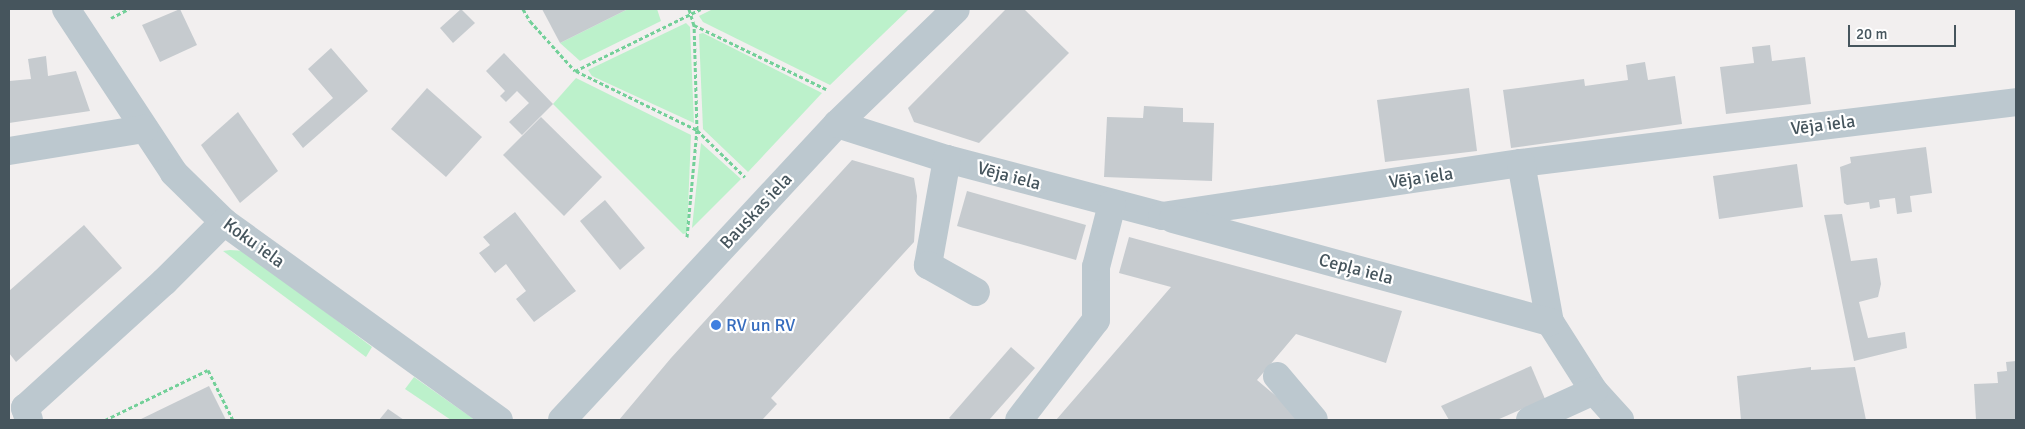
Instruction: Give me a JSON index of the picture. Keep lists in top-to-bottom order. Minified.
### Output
{"streets":{"street":["Vēja iela","Bauskas iela","Koku iela","Cepļa iela"]},"crossings":[["Vēja iela","Bauskas iela"],["Vēja iela","Cepļa iela"]],"places":["RV un RV"],"scale_bar":"20 m"}
